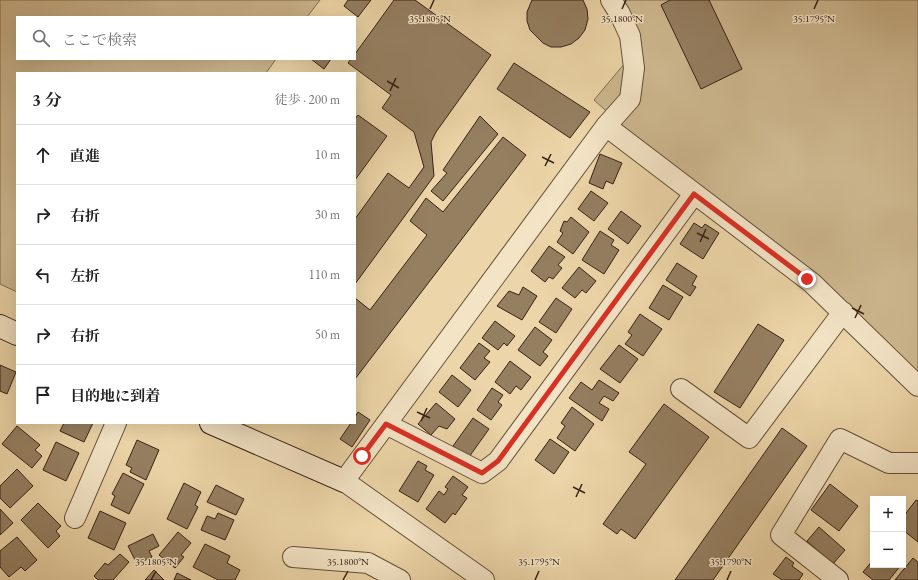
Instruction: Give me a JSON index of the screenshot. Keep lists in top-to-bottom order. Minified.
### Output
{"page":{"search":"ここで検索","heading":["3 分","徒歩 · 200 m"],"list":[["直進","10 m"],["右折","30 m"],["左折","110 m"],["右折","50 m"],"目的地に到着"],"map_buttons":["+","−"]},"coordinates":["35.1805°N","35.1800°N","35.1795°N","35.1790°N"]}
